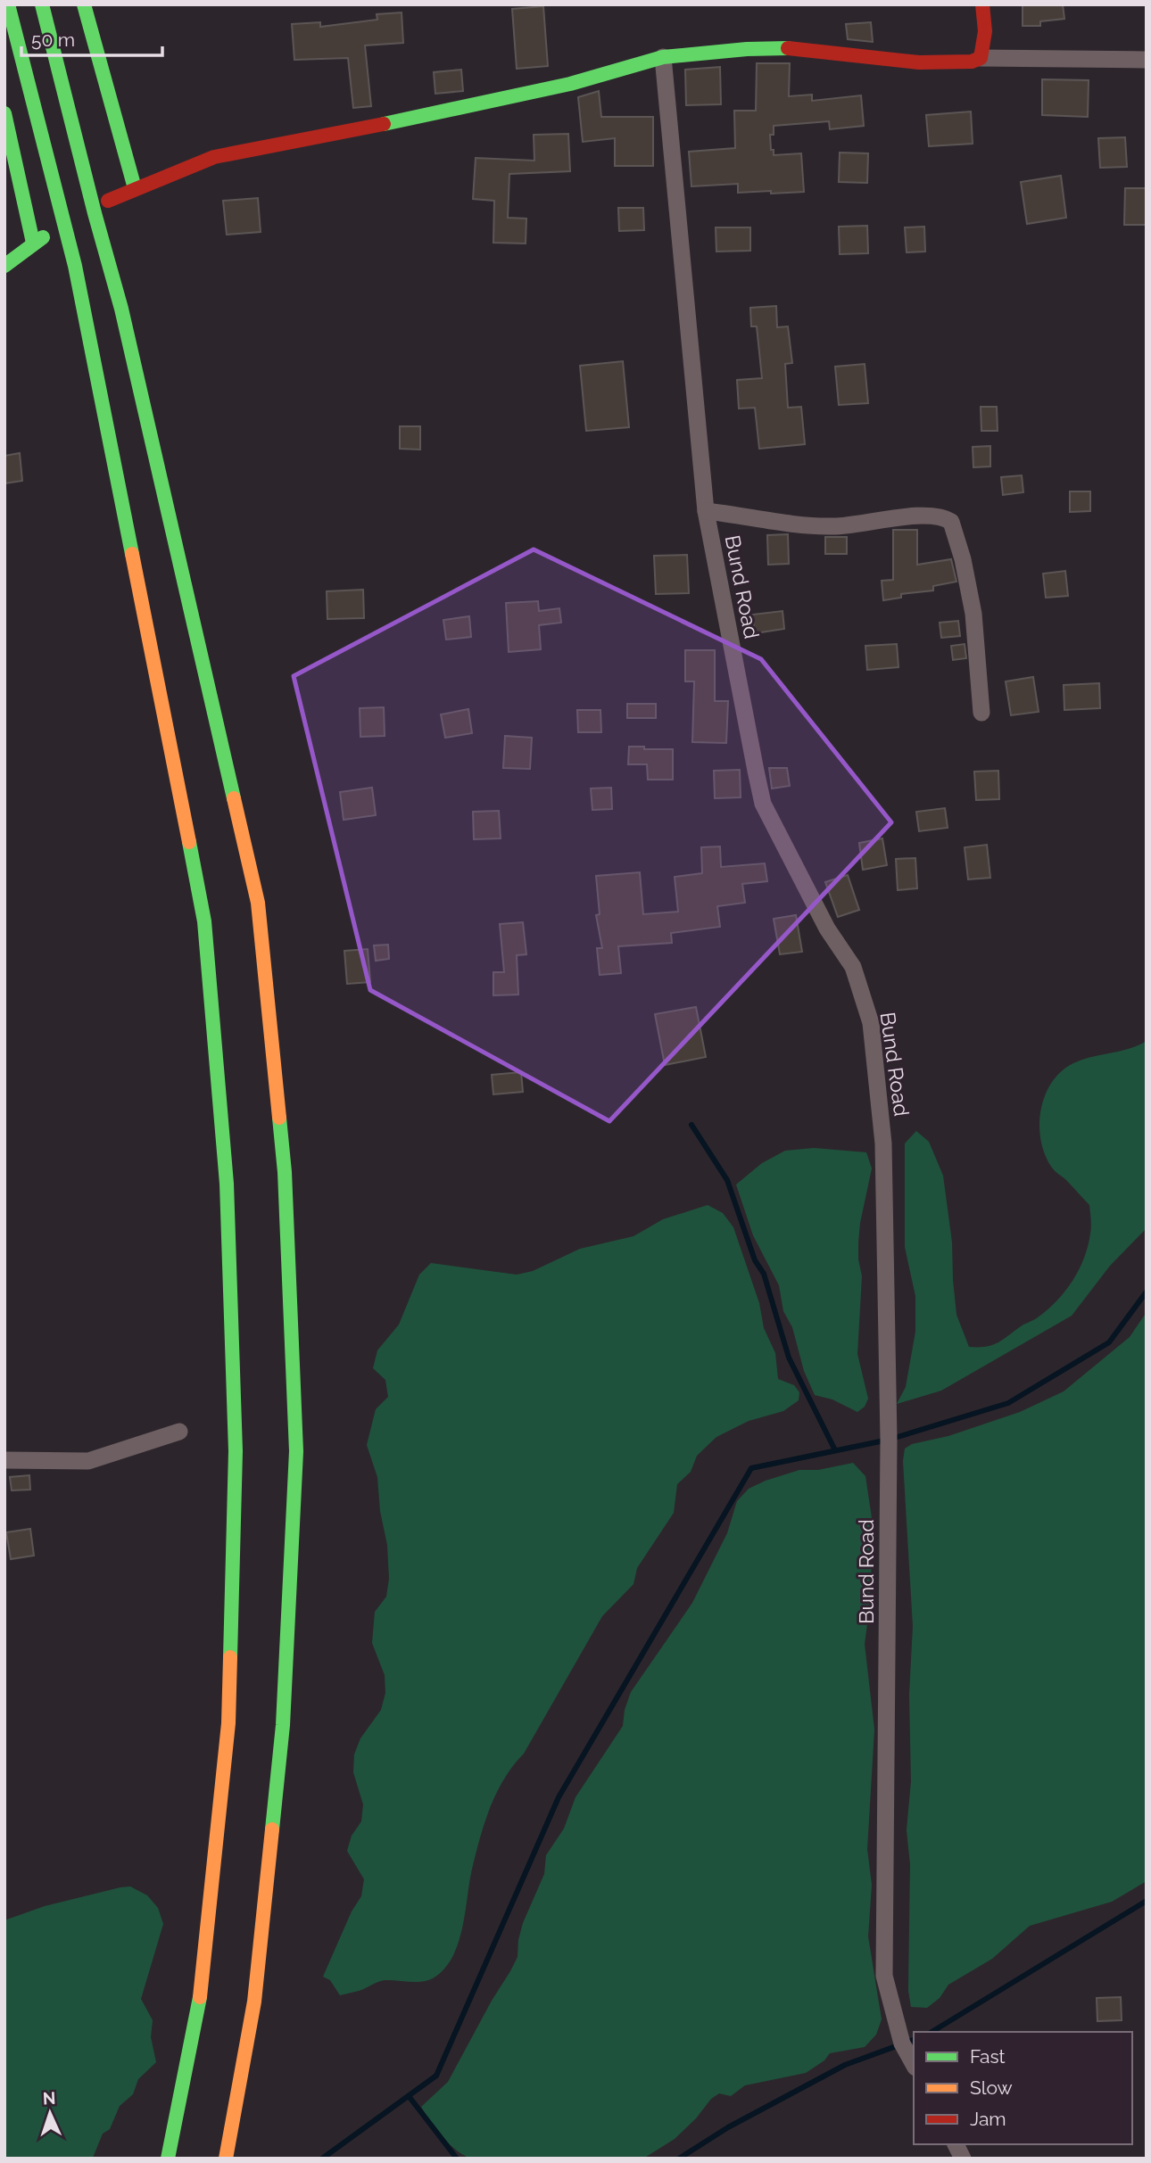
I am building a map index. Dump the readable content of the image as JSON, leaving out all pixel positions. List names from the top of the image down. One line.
{"streets":{"street":["Bund Road"]},"legend":["Fast","Slow","Jam"],"scale_bar":"50 m","north":"top"}
